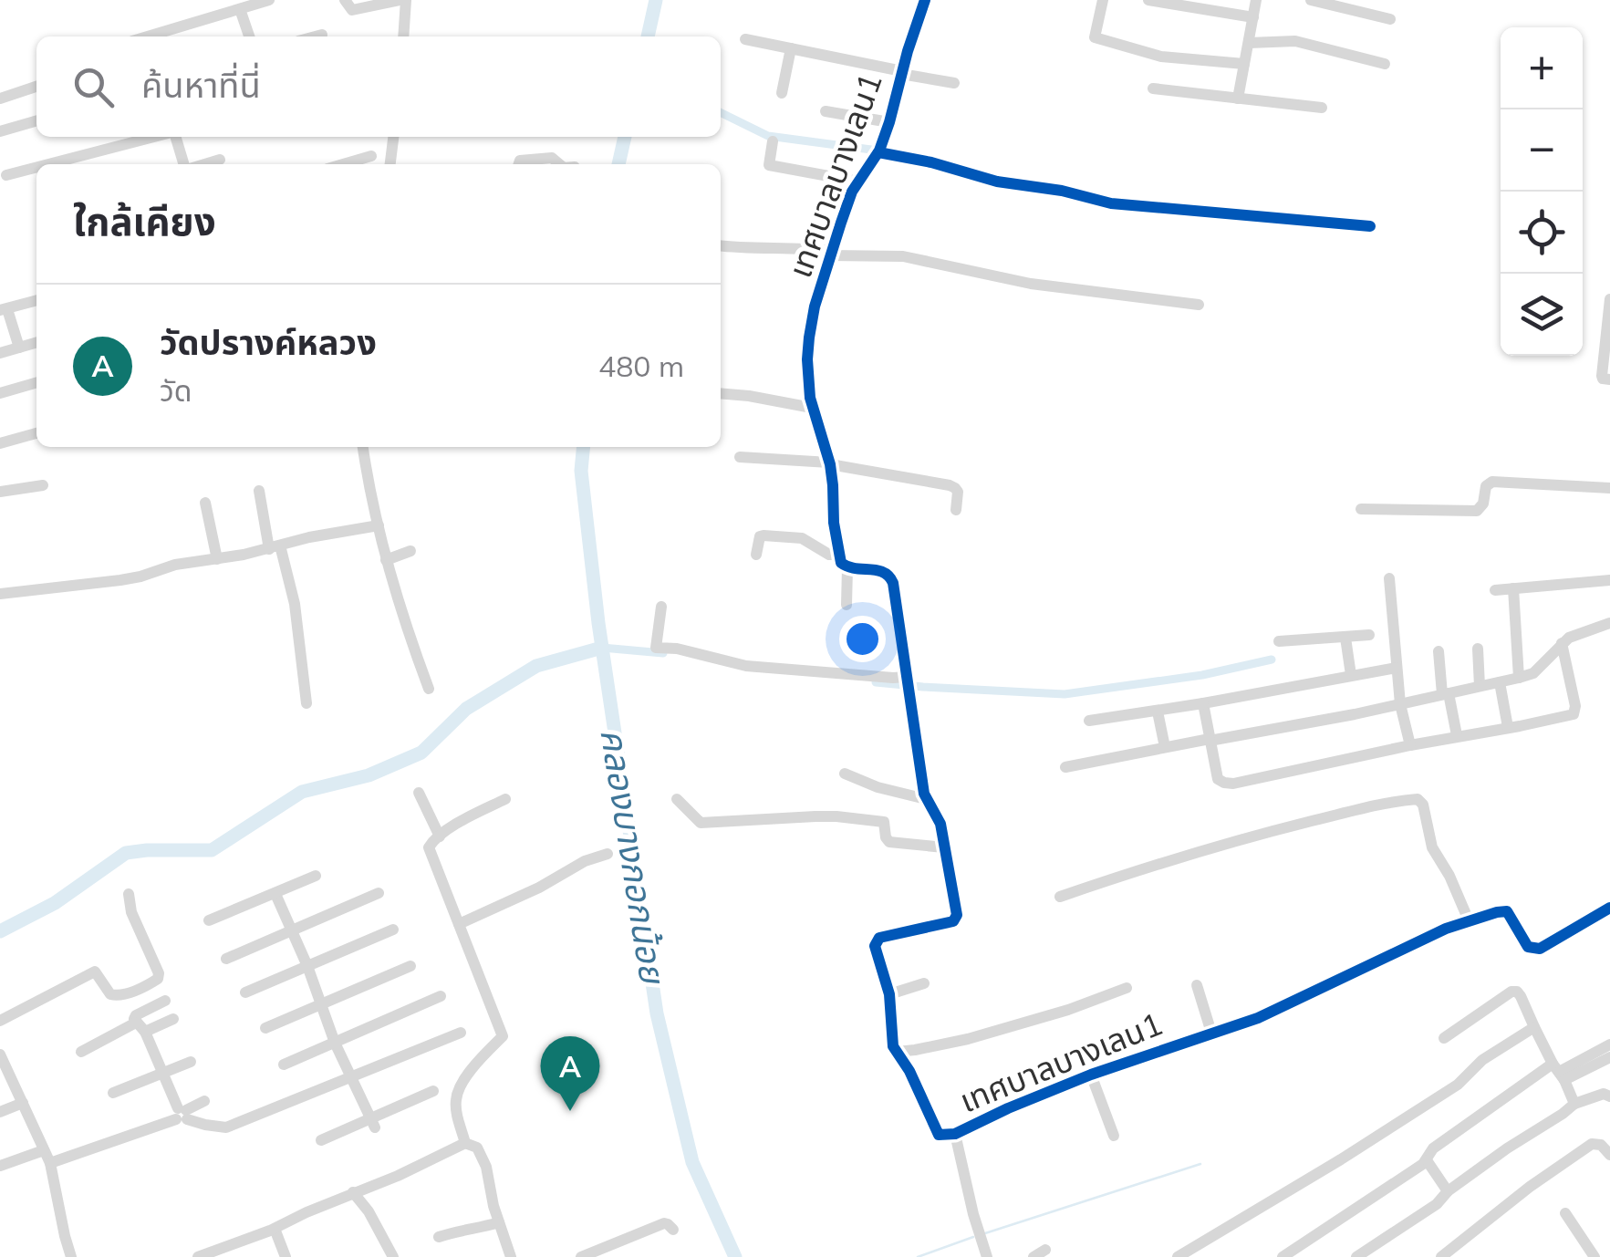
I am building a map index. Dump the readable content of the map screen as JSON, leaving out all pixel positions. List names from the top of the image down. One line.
{"streets":{"street":["เทศบาลบางเลน1"]},"water":["คลองบางกอกน้อย"],"page":{"map_buttons":["+","−"],"search":"ค้นหาที่นี่","heading":"ใกล้เคียง","list":[{"mark":"A","name":"วัดปรางค์หลวง","note":"วัด","value":"480 m"}],"pins":"A"}}
